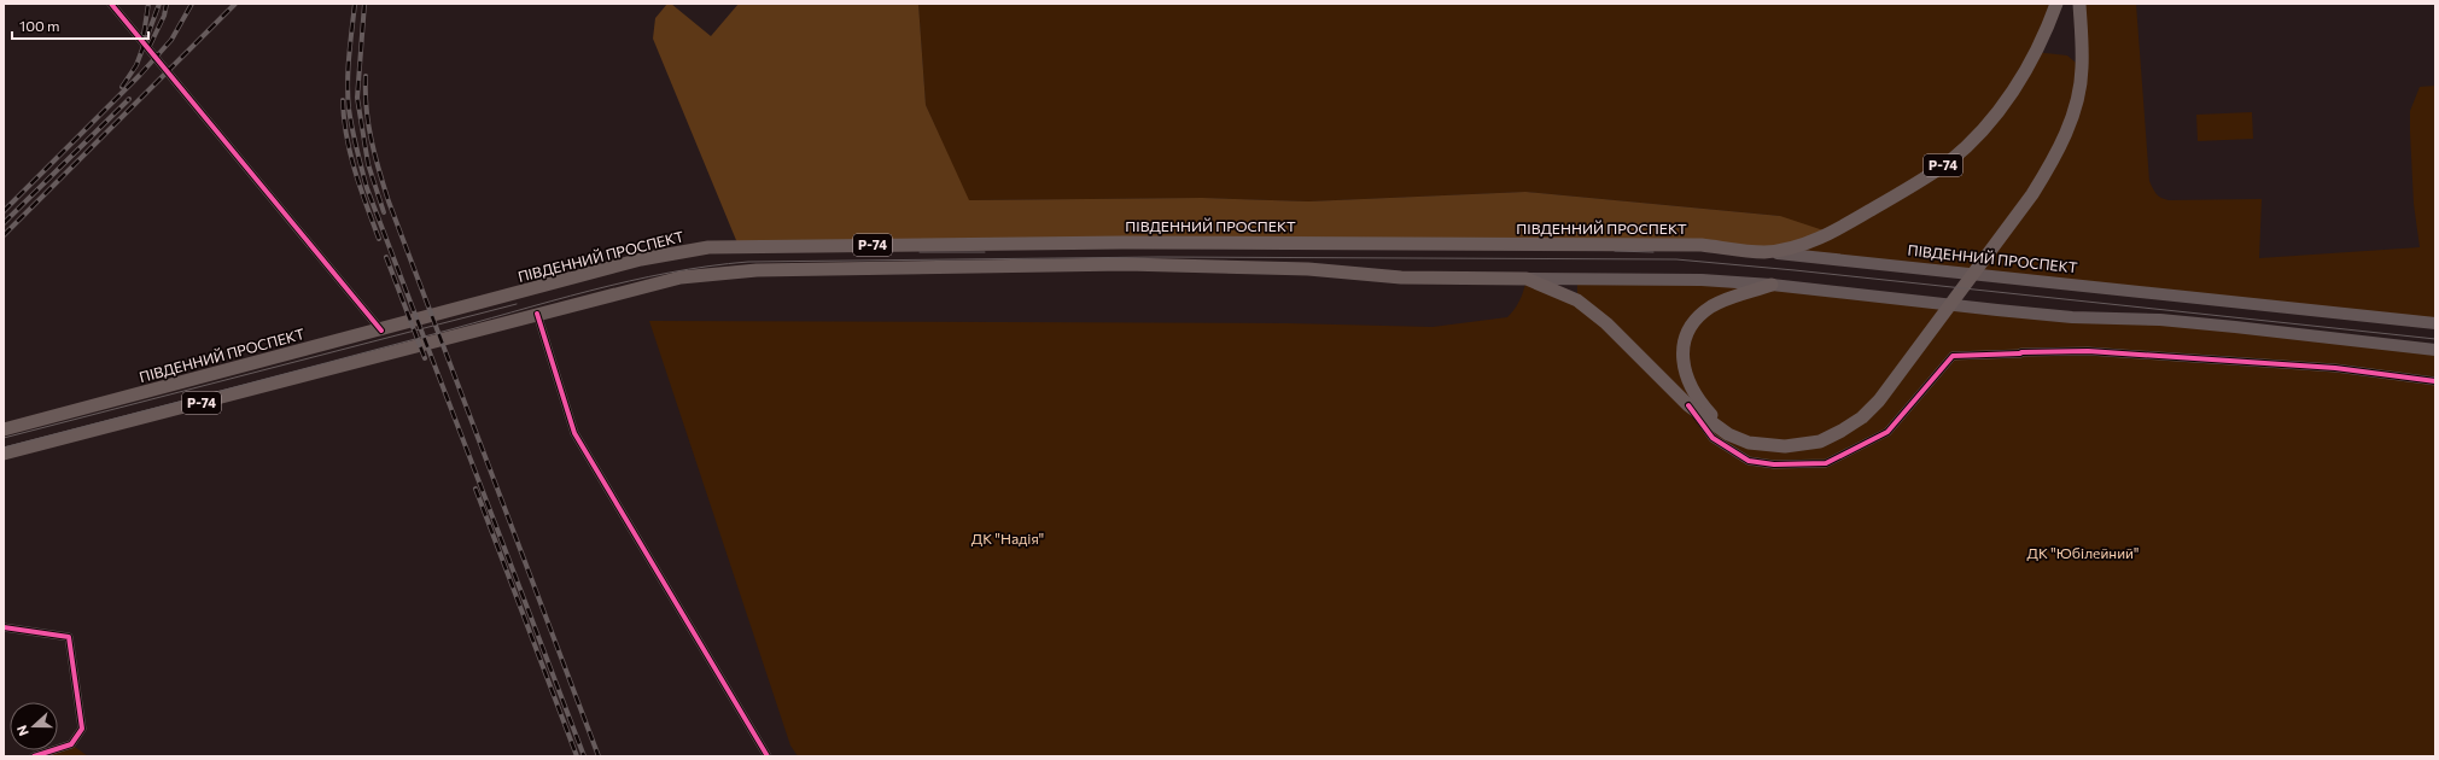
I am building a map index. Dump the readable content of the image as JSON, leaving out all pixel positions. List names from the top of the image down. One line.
{"streets":{"main road":["Р-74","ПІВДЕННИЙ ПРОСПЕКТ"]},"crossings":[["Р-74","ПІВДЕННИЙ ПРОСПЕКТ"]],"parks":["ДК \"Надія\"","ДК \"Юбілейний\""],"scale_bar":"100 m","north":"left"}
